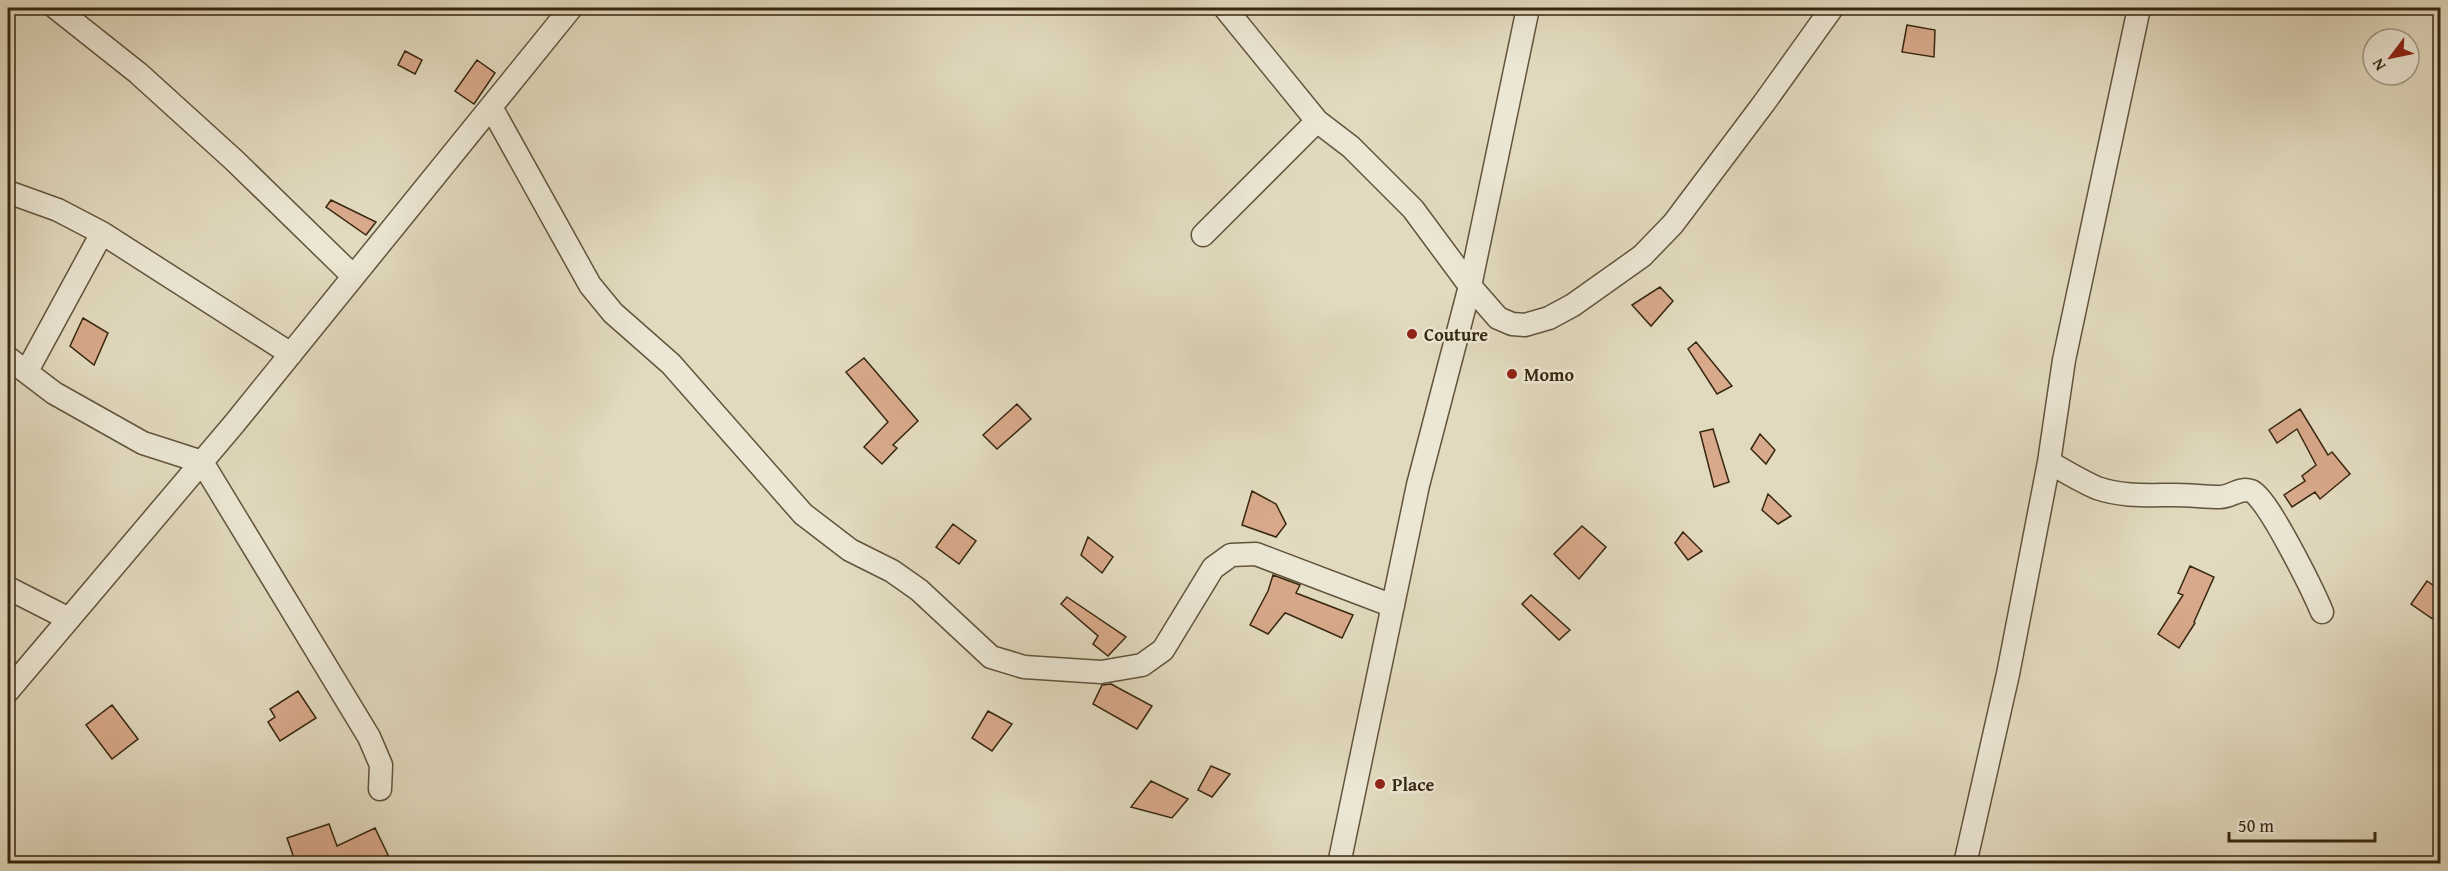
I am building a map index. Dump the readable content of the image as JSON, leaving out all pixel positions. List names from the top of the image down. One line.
{"places":["Couture","Momo","Place"],"scale_bar":"50 m","north":"bottom left"}
